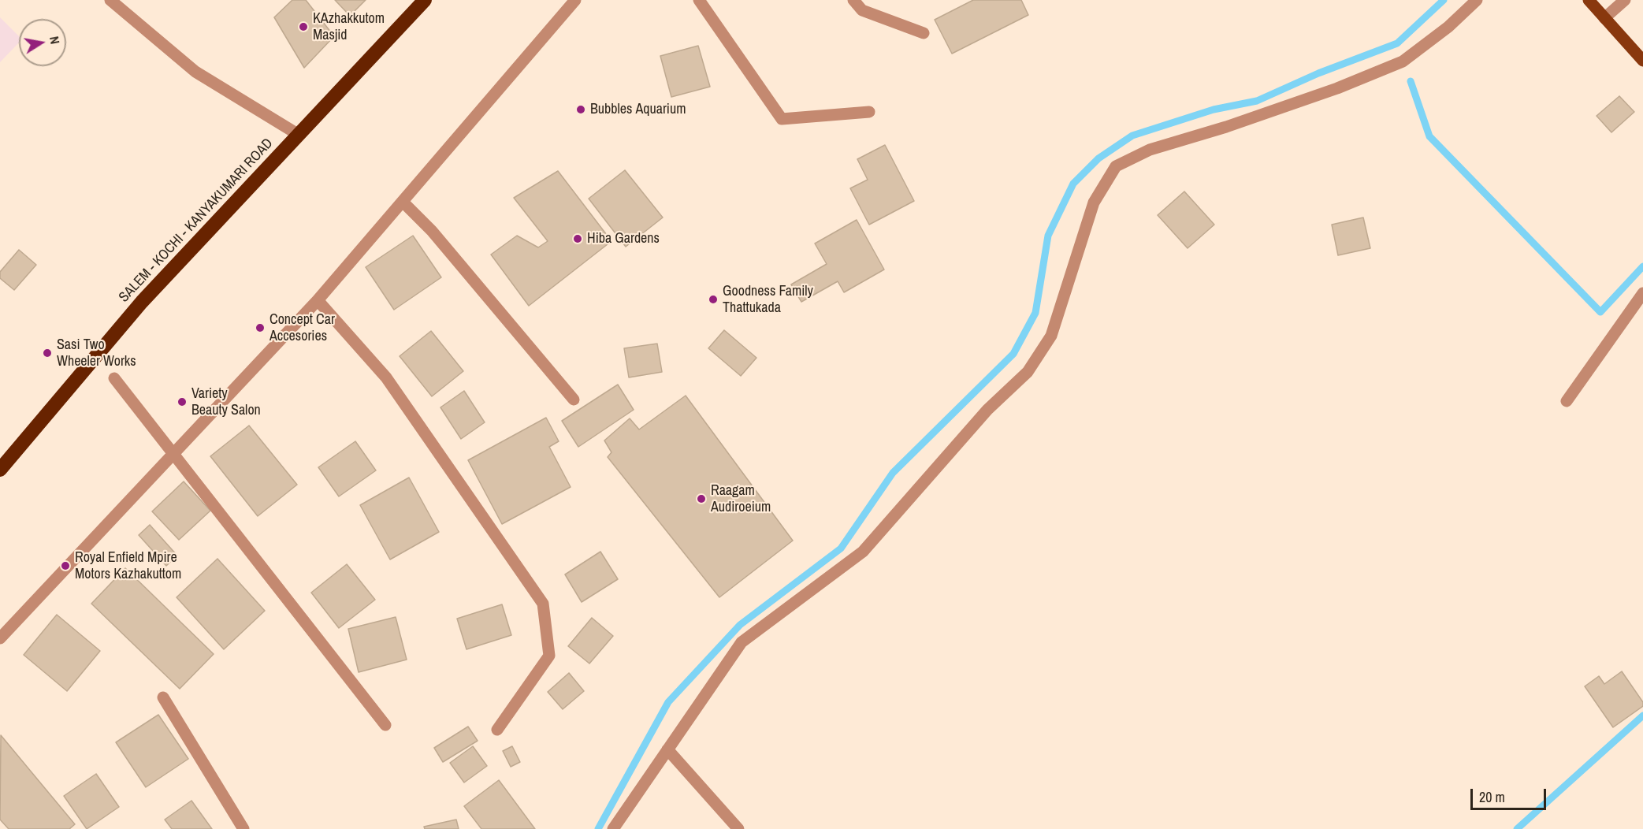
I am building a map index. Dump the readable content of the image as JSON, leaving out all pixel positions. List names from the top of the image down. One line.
{"streets":{"highway":["SALEM - KOCHI - KANYAKUMARI ROAD"]},"places":["KAzhakkutom Masjid","Bubbles Aquarium","Hiba Gardens","Goodness Family Thattukada","Concept Car Accesories","Sasi Two Wheeler Works","Variety Beauty Salon","Raagam Audiroeium","Royal Enfield Mpire Motors Kazhakuttom"],"scale_bar":"20 m","north":"right"}
